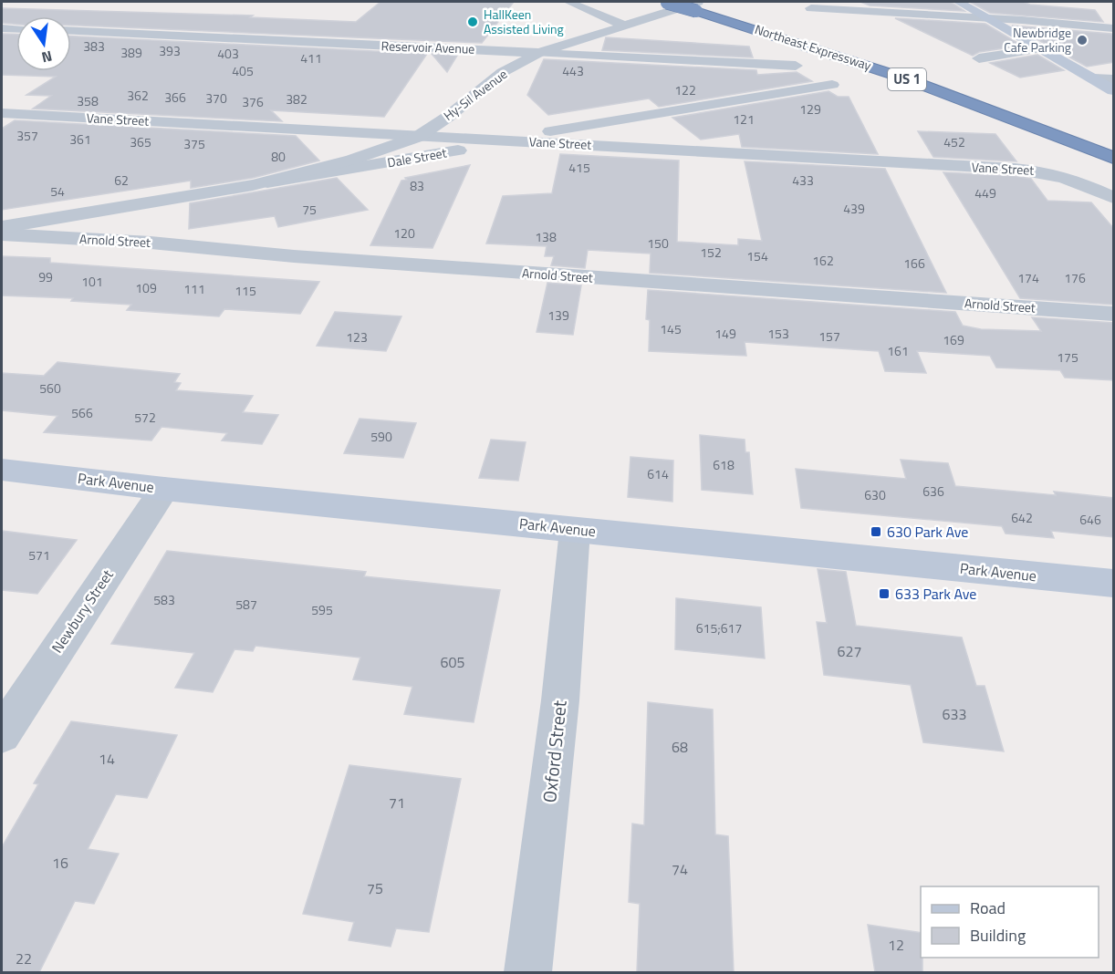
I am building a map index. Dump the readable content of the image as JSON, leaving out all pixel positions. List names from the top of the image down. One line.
{"streets":{"highway":["Northeast Expressway","US 1"],"main road":["Park Avenue"],"street":["Reservoir Avenue","Hy-Sil Avenue","Vane Street","Dale Street","Arnold Street","Newbury Street","Oxford Street"]},"crossings":[["Reservoir Avenue","Hy-Sil Avenue"],["Northeast Expressway","Hy-Sil Avenue"],["Hy-Sil Avenue","Vane Street"],["Hy-Sil Avenue","Dale Street"],["Vane Street","Dale Street"],["Park Avenue","Newbury Street"],["Park Avenue","Oxford Street"]],"places":{"other":["HallKeen Assisted Living","Newbridge Cafe Parking"],"transit":["630 Park Ave","633 Park Ave"]},"house_numbers":["383","393","389","403","411","405","443","122","362","366","370","382","358","376","129","121","357","361","365","452","375","80","415","62","433","83","54","449","439","75","120","138","150","152","154","162","166","99","174","176","101","109","111","115","139","145","149","153","157","123","169","161","175","560","566","572","590","618","614","636","630","642","646","571","583","587","595","615;617","627","605","633","68","14","71","16","74","75","12","22"],"legend":["Road","Building"],"north":"bottom"}
